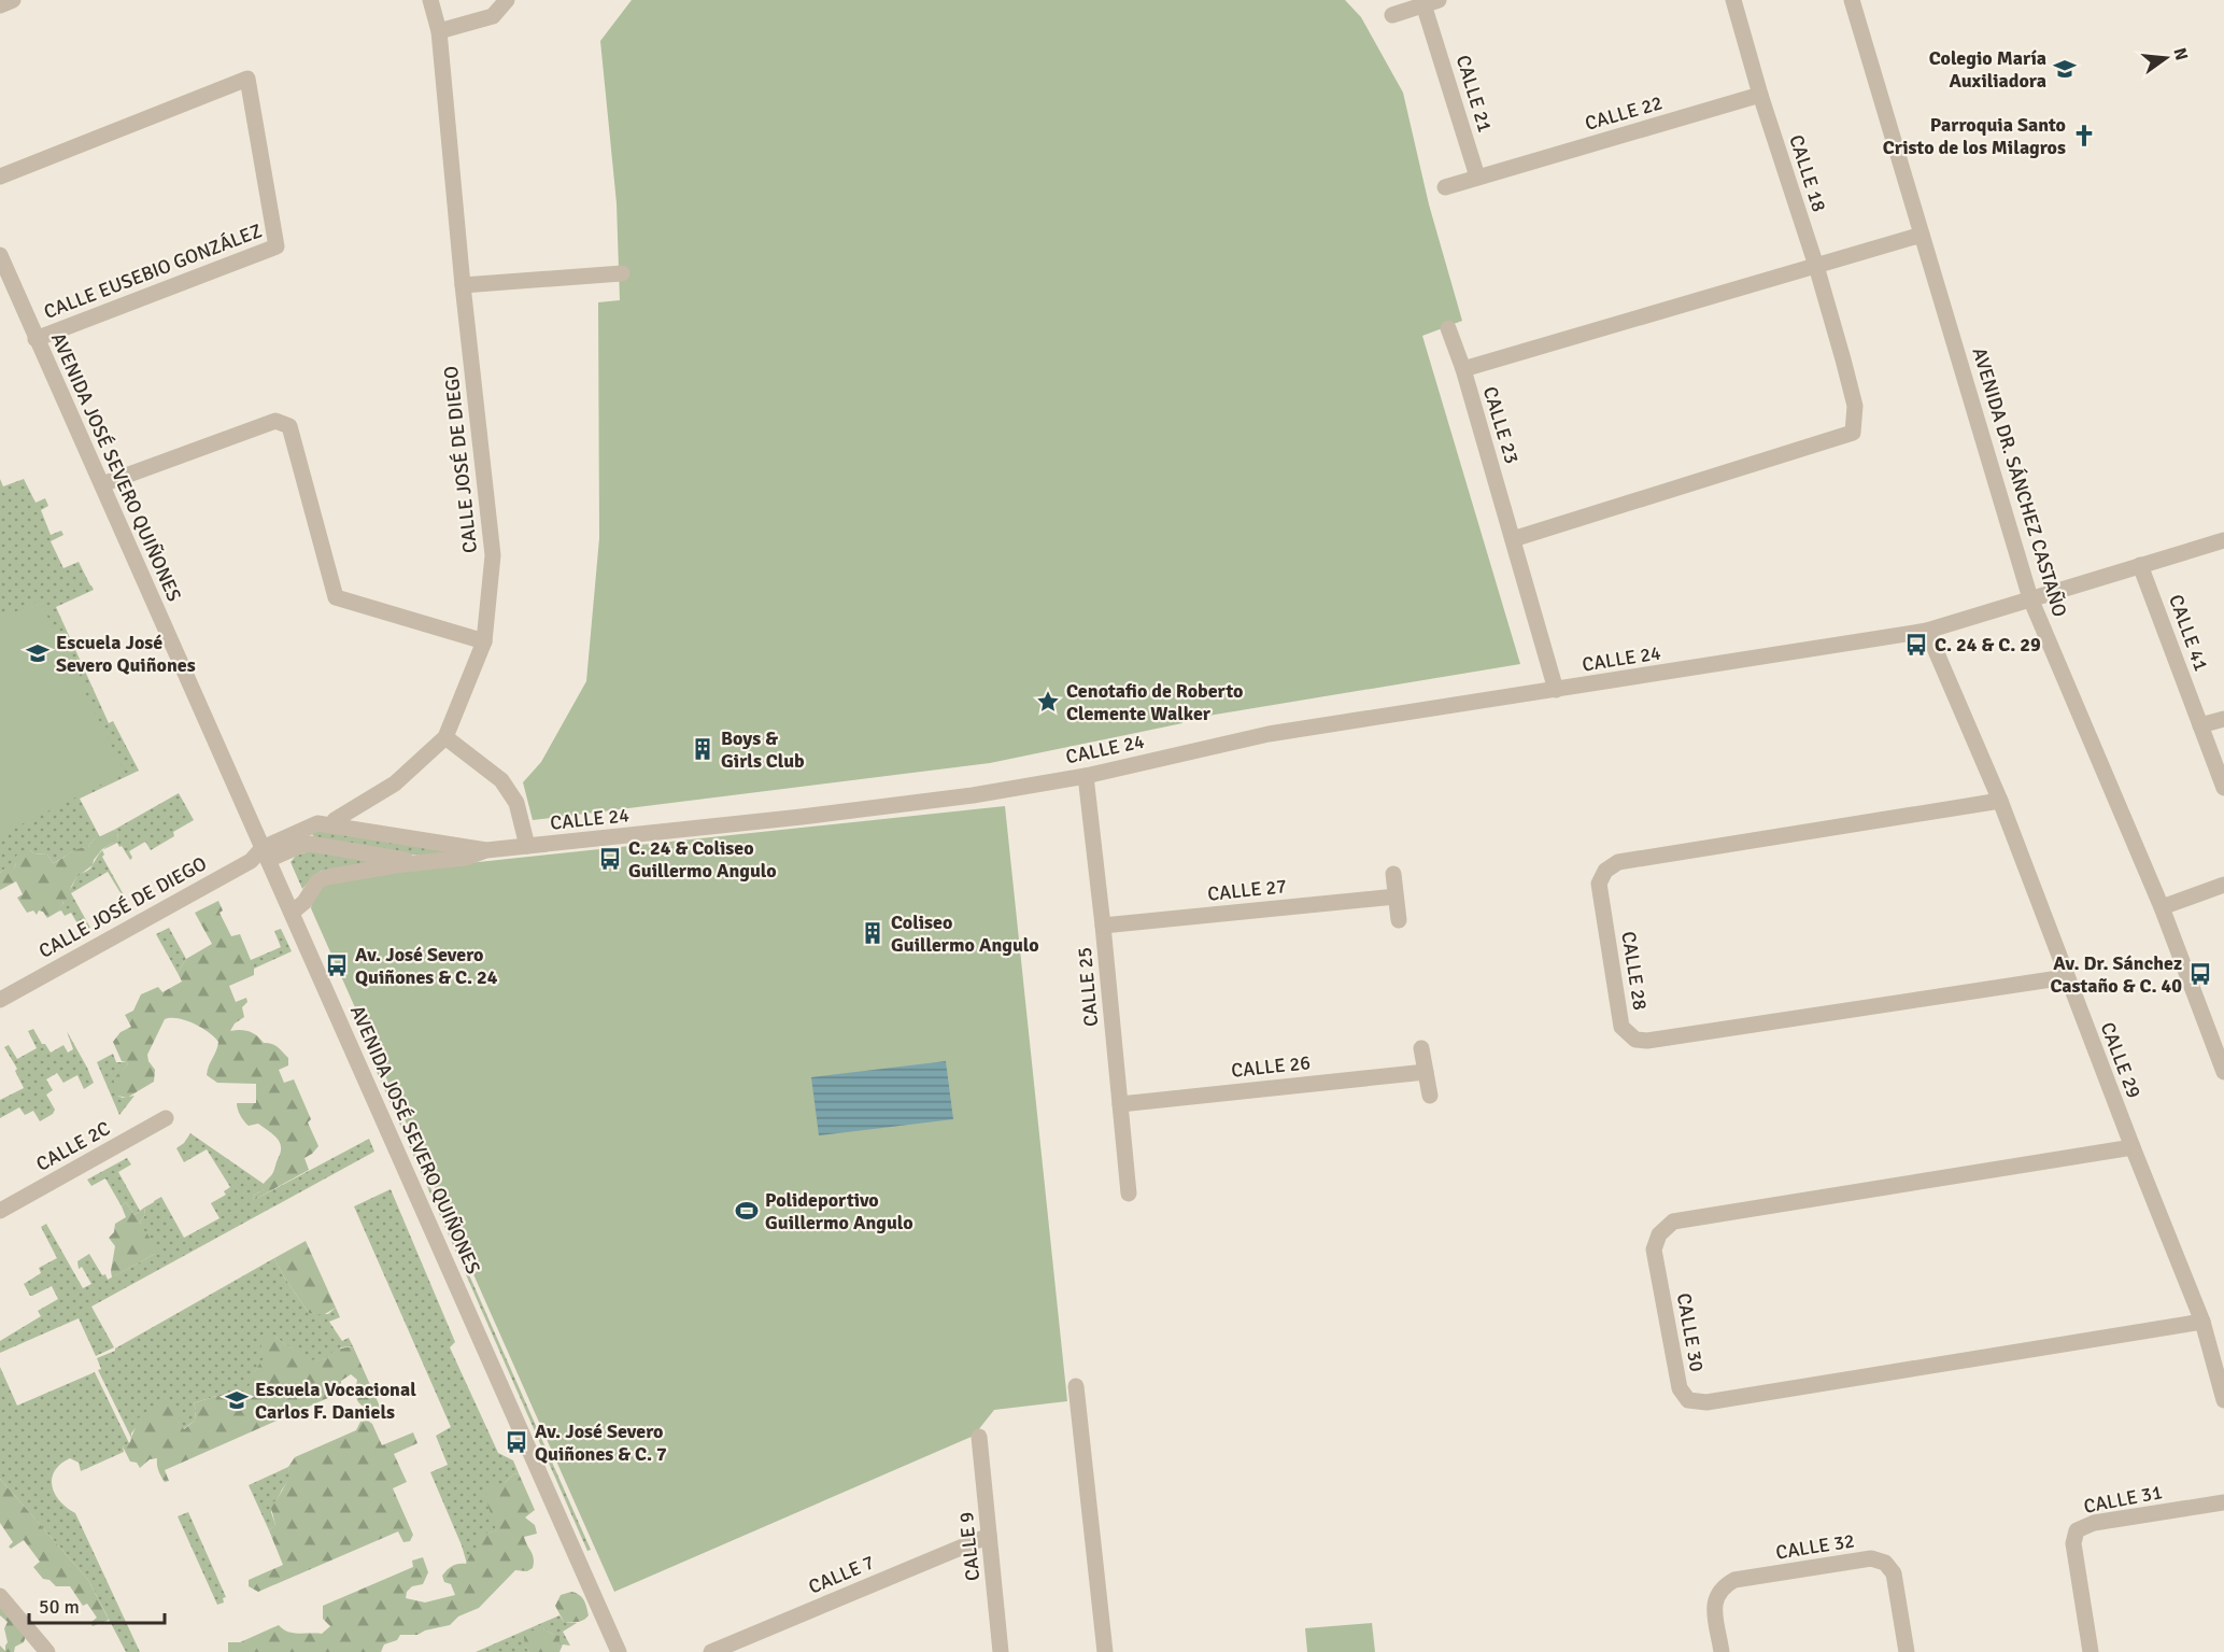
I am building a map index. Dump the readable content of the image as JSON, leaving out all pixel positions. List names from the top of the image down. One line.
{"streets":{"street":["CALLE 21","CALLE 22","CALLE 18","CALLE EUSEBIO GONZÁLEZ","CALLE 23","CALLE JOSÉ DE DIEGO","AVENIDA JOSÉ SEVERO QUIÑONES","AVENIDA DR. SÁNCHEZ CASTAÑO","CALLE 41","CALLE 24","CALLE 27","CALLE 28","CALLE 25","CALLE 29","CALLE 26","CALLE 2C","CALLE 30","CALLE 31","CALLE 9","CALLE 32","CALLE 7"]},"crossings":[["CALLE 21","CALLE 22"],["CALLE 22","CALLE 18"],["CALLE 18","CALLE 23"],["CALLE EUSEBIO GONZÁLEZ","AVENIDA JOSÉ SEVERO QUIÑONES"],["CALLE 23","AVENIDA DR. SÁNCHEZ CASTAÑO"],["CALLE 23","CALLE 24"],["CALLE JOSÉ DE DIEGO","AVENIDA JOSÉ SEVERO QUIÑONES"],["CALLE JOSÉ DE DIEGO","CALLE 24"],["AVENIDA JOSÉ SEVERO QUIÑONES","CALLE 24"],["AVENIDA DR. SÁNCHEZ CASTAÑO","CALLE 24"],["CALLE 41","CALLE 24"],["CALLE 24","CALLE 25"],["CALLE 24","CALLE 29"],["CALLE 27","CALLE 25"],["CALLE 28","CALLE 29"],["CALLE 25","CALLE 26"],["CALLE 29","CALLE 30"],["CALLE 9","CALLE 7"]],"places":{"school or university":["Colegio María Auxiliadora","Escuela José Severo Quiñones","Escuela Vocacional Carlos F. Daniels"],"church":["Parroquia Santo Cristo de los Milagros"],"bus stop":["C. 24 & C. 29","C. 24 & Coliseo Guillermo Angulo","Av. José Severo Quiñones & C. 24","Av. Dr. Sánchez Castaño & C. 40","Av. José Severo Quiñones & C. 7"],"place":["Cenotafio de Roberto Clemente Walker"],"building":["Boys & Girls Club","Coliseo Guillermo Angulo"],"sports":["Polideportivo Guillermo Angulo"]},"scale_bar":"50 m","north":"right"}
